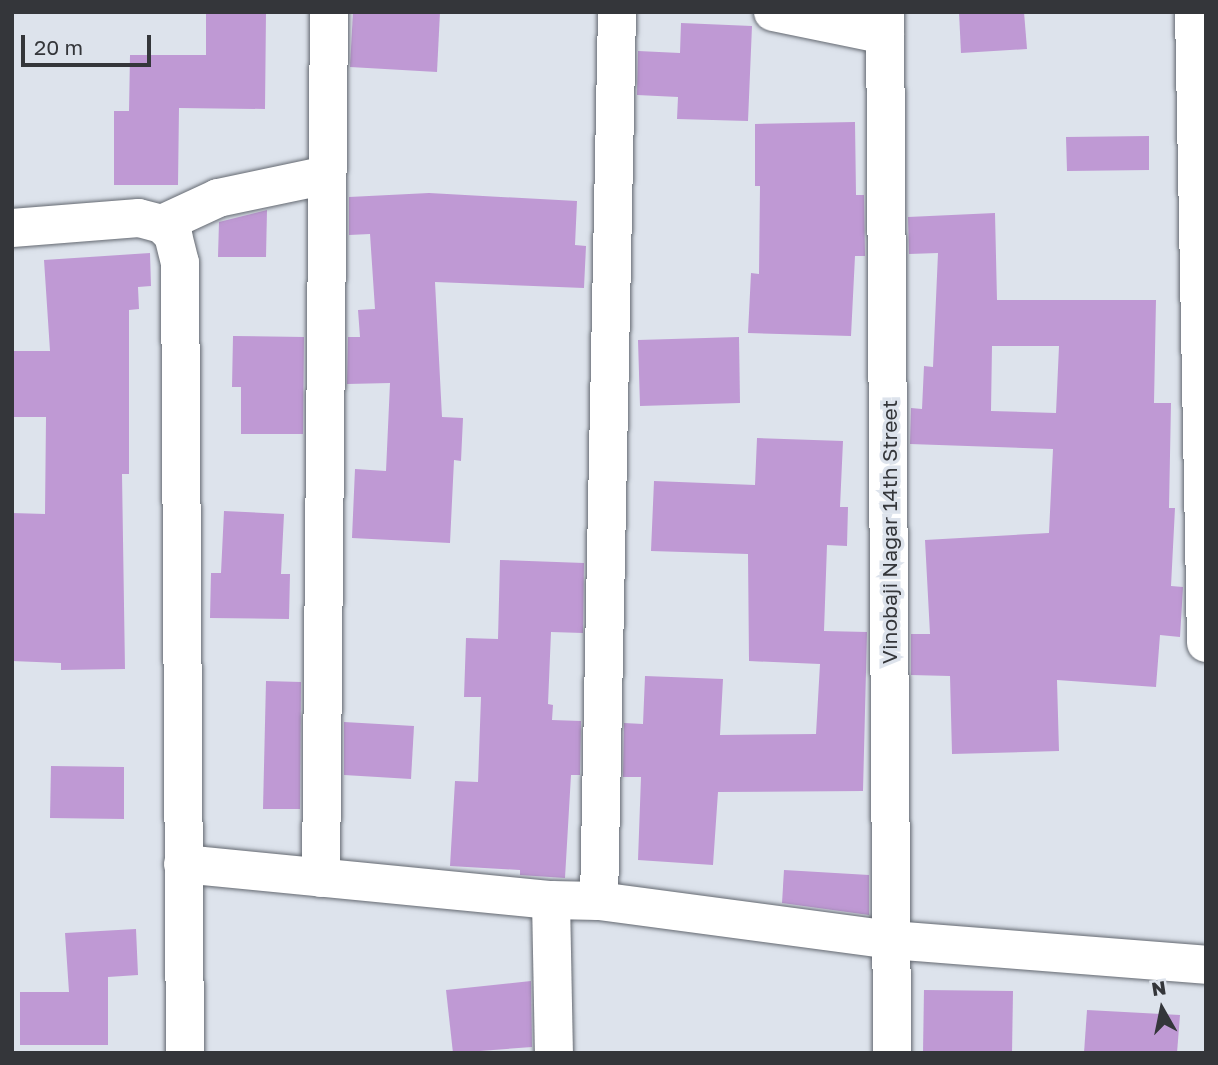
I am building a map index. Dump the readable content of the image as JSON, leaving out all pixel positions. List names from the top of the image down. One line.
{"streets":{"street":["Vinobaji Nagar 14th Street"]},"scale_bar":"20 m","north":"top"}
